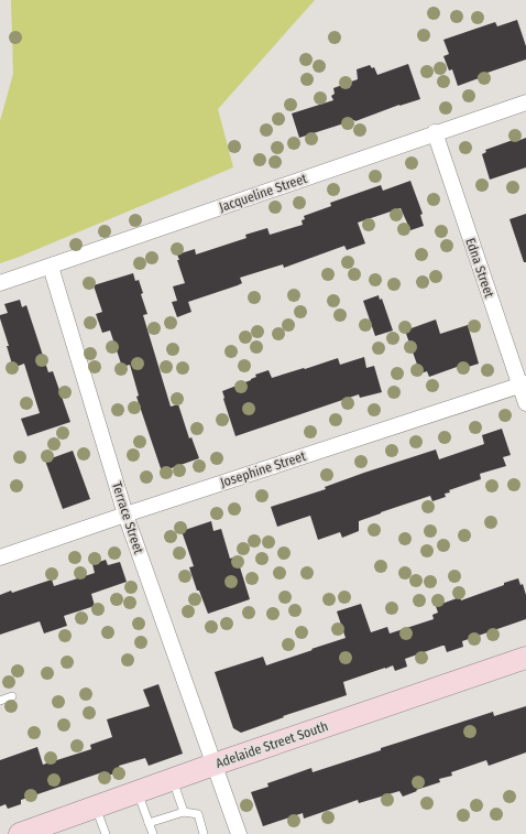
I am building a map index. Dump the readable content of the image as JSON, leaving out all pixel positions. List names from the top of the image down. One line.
{"streets":{"main road":["Adelaide Street South"],"street":["Jacqueline Street","Edna Street","Josephine Street","Terrace Street"]},"crossings":[["Jacqueline Street","Edna Street"],["Jacqueline Street","Terrace Street"],["Edna Street","Josephine Street"],["Josephine Street","Terrace Street"],["Terrace Street","Adelaide Street South"]]}
